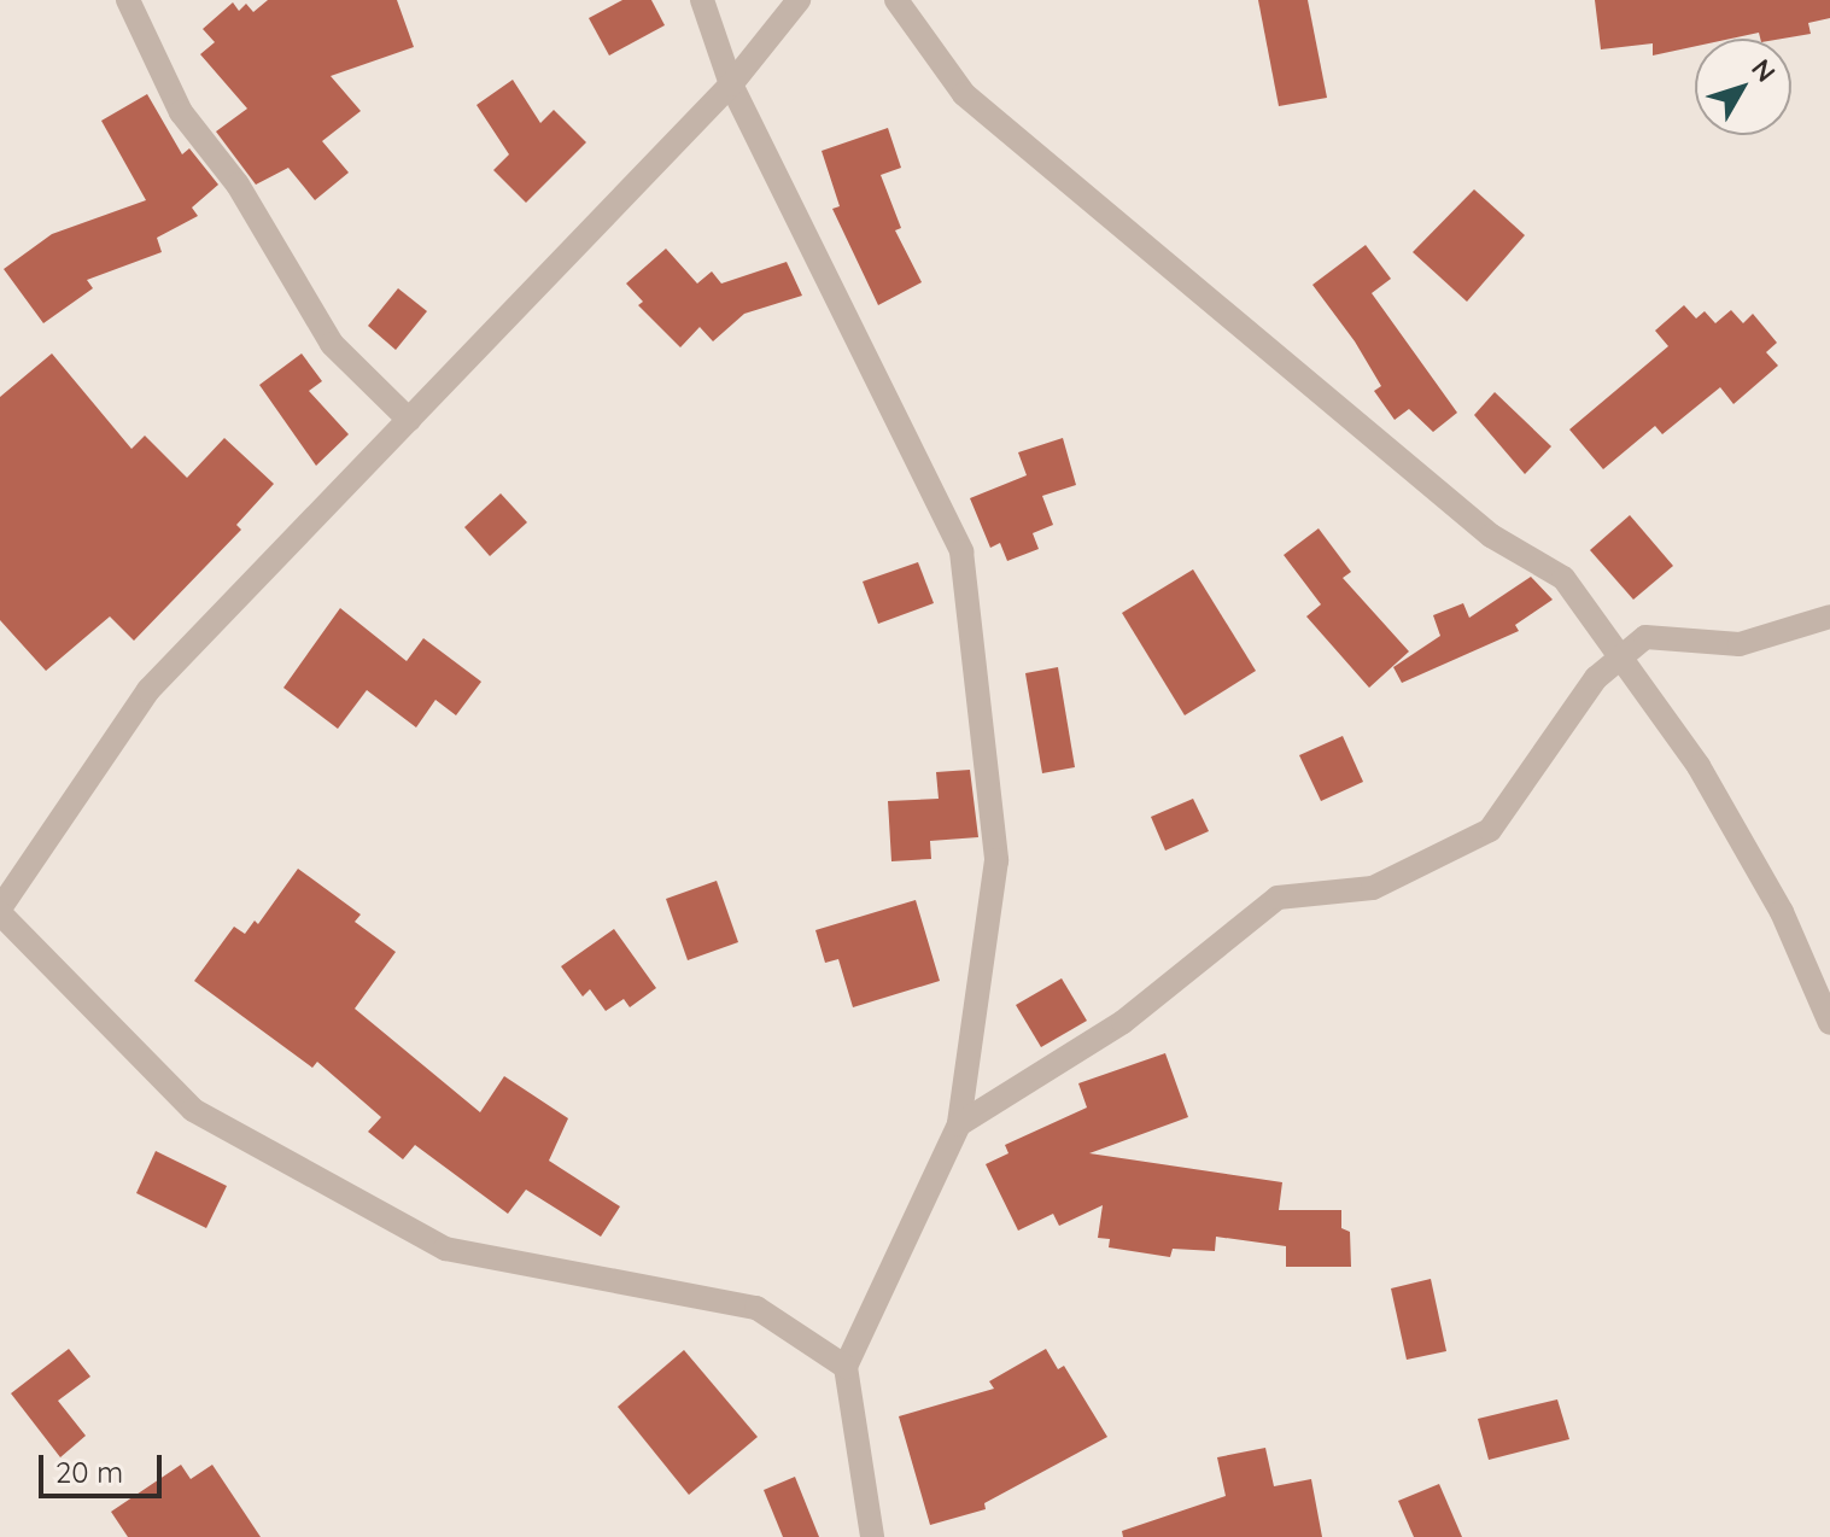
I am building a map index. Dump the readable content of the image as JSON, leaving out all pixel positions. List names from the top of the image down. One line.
{"scale_bar":"20 m","north":"top right"}
